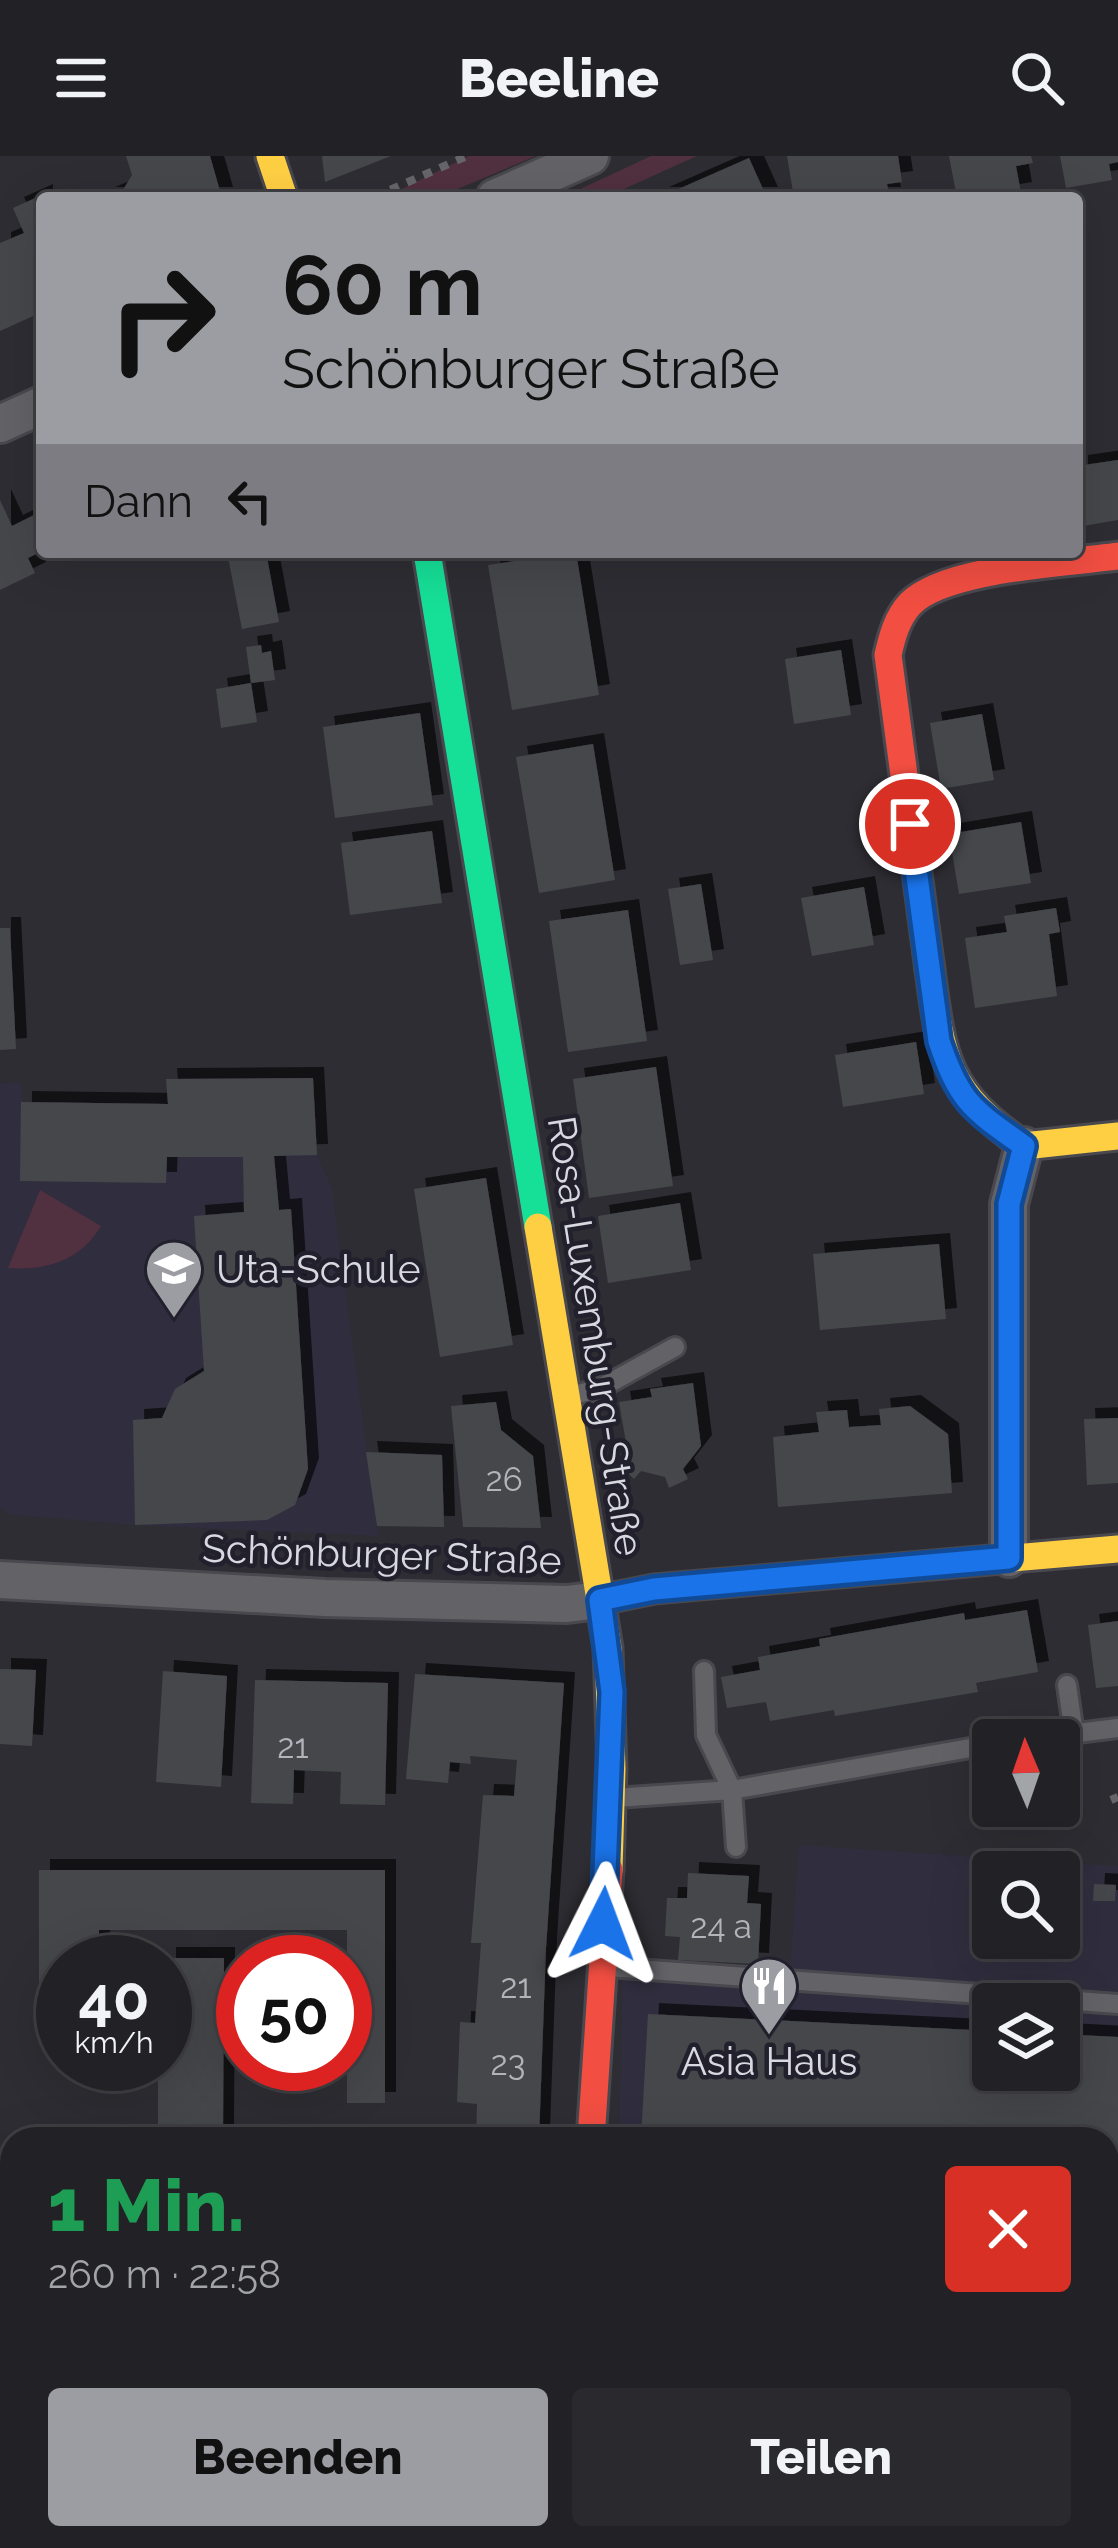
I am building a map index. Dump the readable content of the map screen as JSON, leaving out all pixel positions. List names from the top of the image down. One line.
{"streets":{"main road":["Rosa-Luxemburg-Straße","Schönburger Straße"]},"crossings":[["Rosa-Luxemburg-Straße","Schönburger Straße"]],"places":{"school or university":["Uta-Schule"],"restaurant":["Asia Haus"]},"house_numbers":["26","21","24 a","21","23"],"north":"top","page":{"header":"Beeline","turn":["60 m","Schönburger Straße"],"then":"Dann","speed":"40 km/h","limit":"50","heading":["1 Min.","260 m · 22:58"],"buttons":["Beenden","Teilen"]}}
